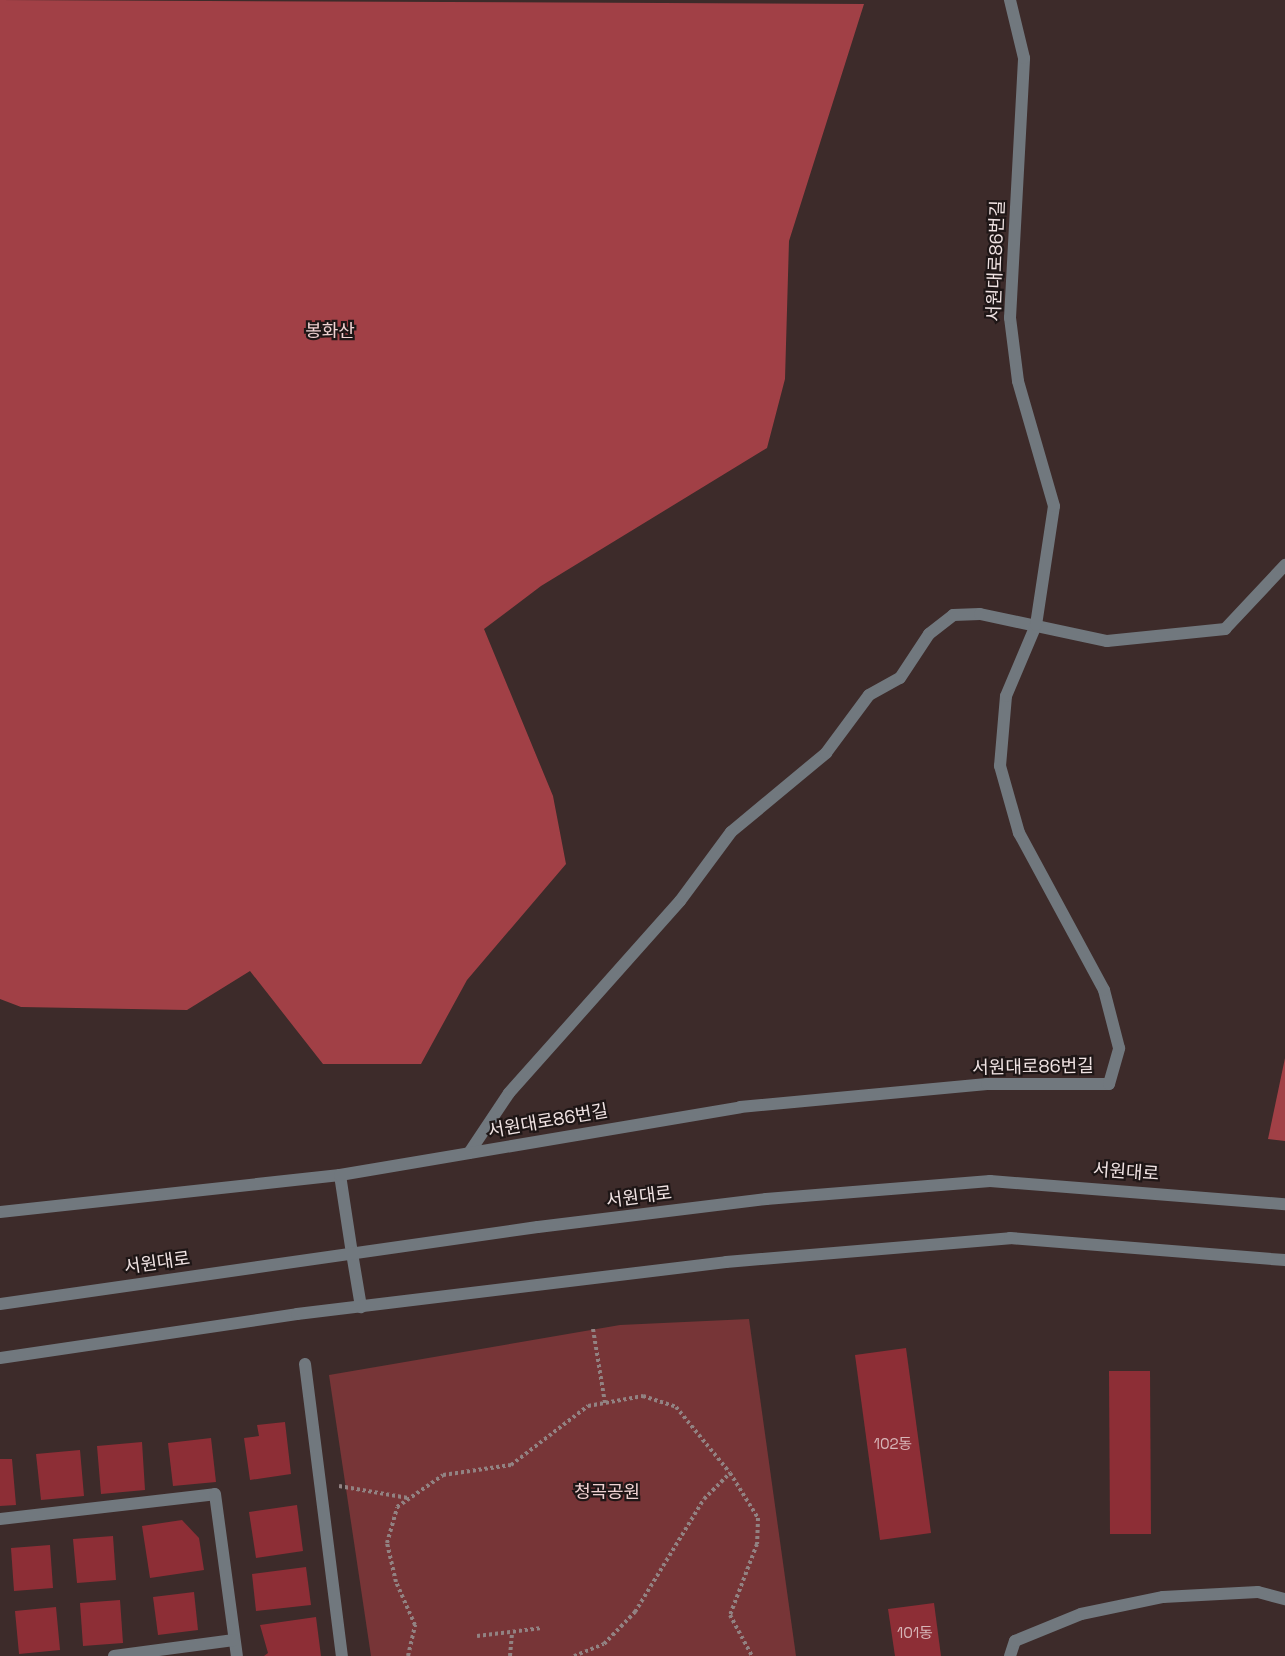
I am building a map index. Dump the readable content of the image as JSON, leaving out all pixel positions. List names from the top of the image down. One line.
{"streets":{"street":["서원대로86번길","서원대로"]},"parks":["봉화산","청곡공원"],"house_numbers":["102동","101동"]}
